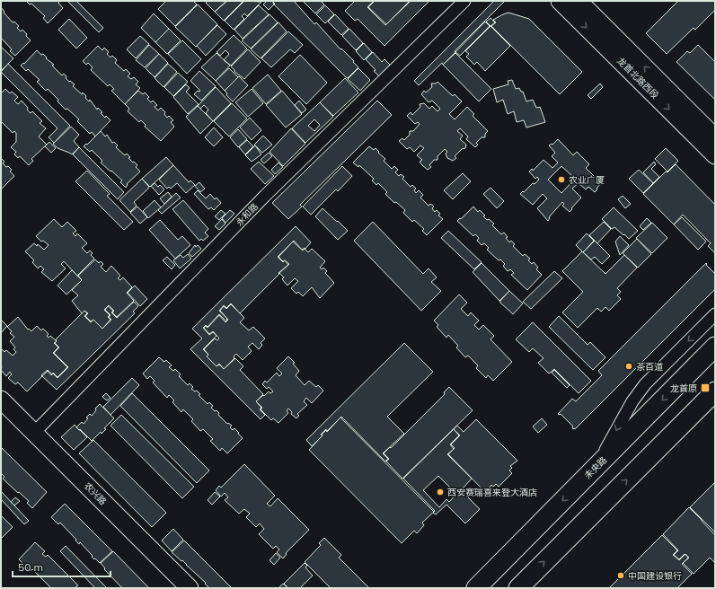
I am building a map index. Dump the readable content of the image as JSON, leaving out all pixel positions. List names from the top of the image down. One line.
{"streets":{"main road":["未央路"],"street":["龙首北路西段","永和路","农兴路"]},"crossings":[["永和路","农兴路"]],"places":{"other":["农业广厦","茶百道","西安赛瑞喜来登大酒店","中国建设银行"],"transit":["龙首原"]},"scale_bar":"50 m"}
